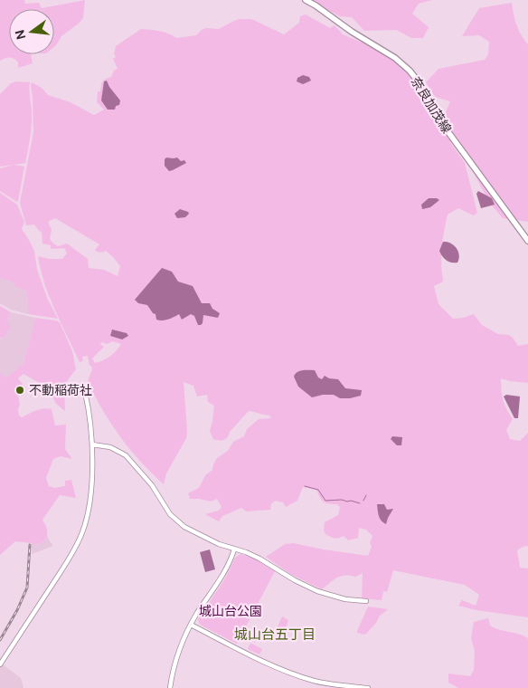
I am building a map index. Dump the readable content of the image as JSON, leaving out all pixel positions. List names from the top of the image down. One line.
{"streets":{"main road":["奈良加茂線"]},"districts":["城山台五丁目"],"parks":["城山台公園"],"places":["不動稲荷社"],"north":"left"}
